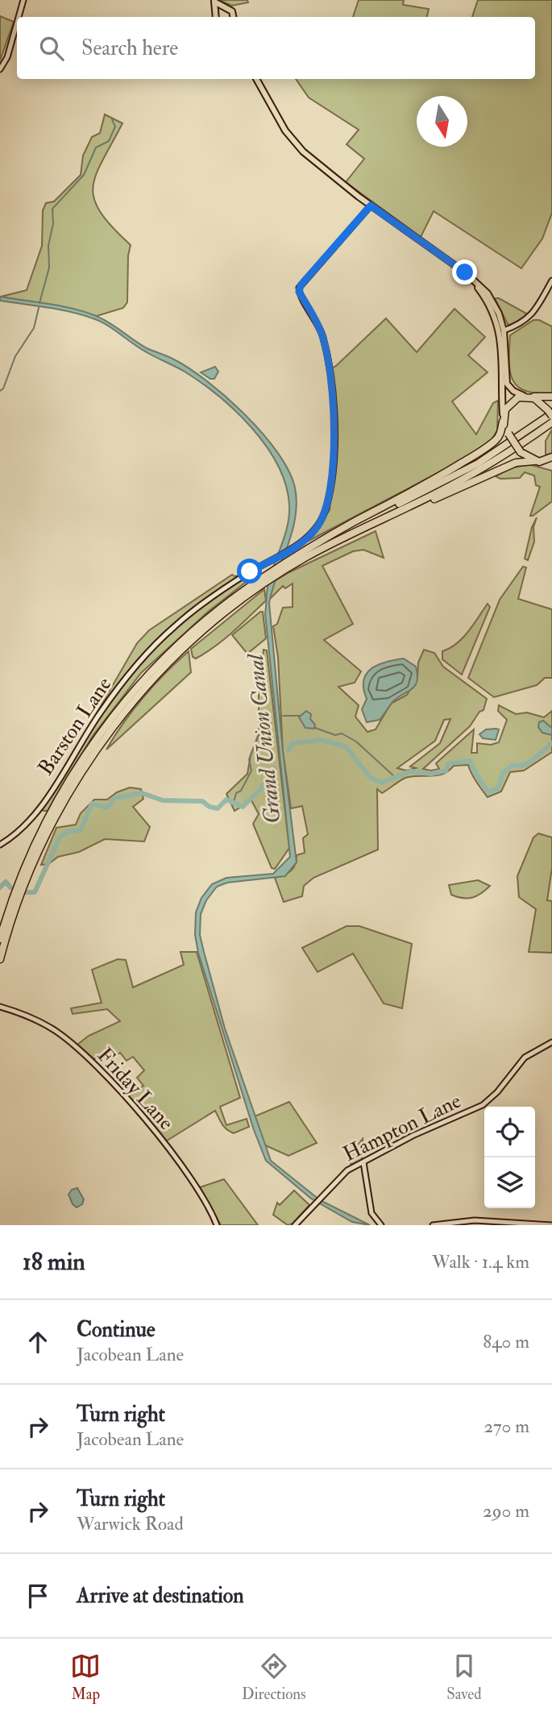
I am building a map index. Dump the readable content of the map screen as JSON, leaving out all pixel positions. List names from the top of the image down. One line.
{"streets":{"street":["Barston Lane","Friday Lane","Hampton Lane"]},"water":["Grand Union Canal"],"north":"bottom","page":{"search":"Search here","heading":["18 min","Walk · 1.4 km"],"list":[["Continue","Jacobean Lane","840 m"],["Turn right","Jacobean Lane","270 m"],["Turn right","Warwick Road","290 m"],"Arrive at destination"],"nav":["Map","Directions","Saved"]}}
